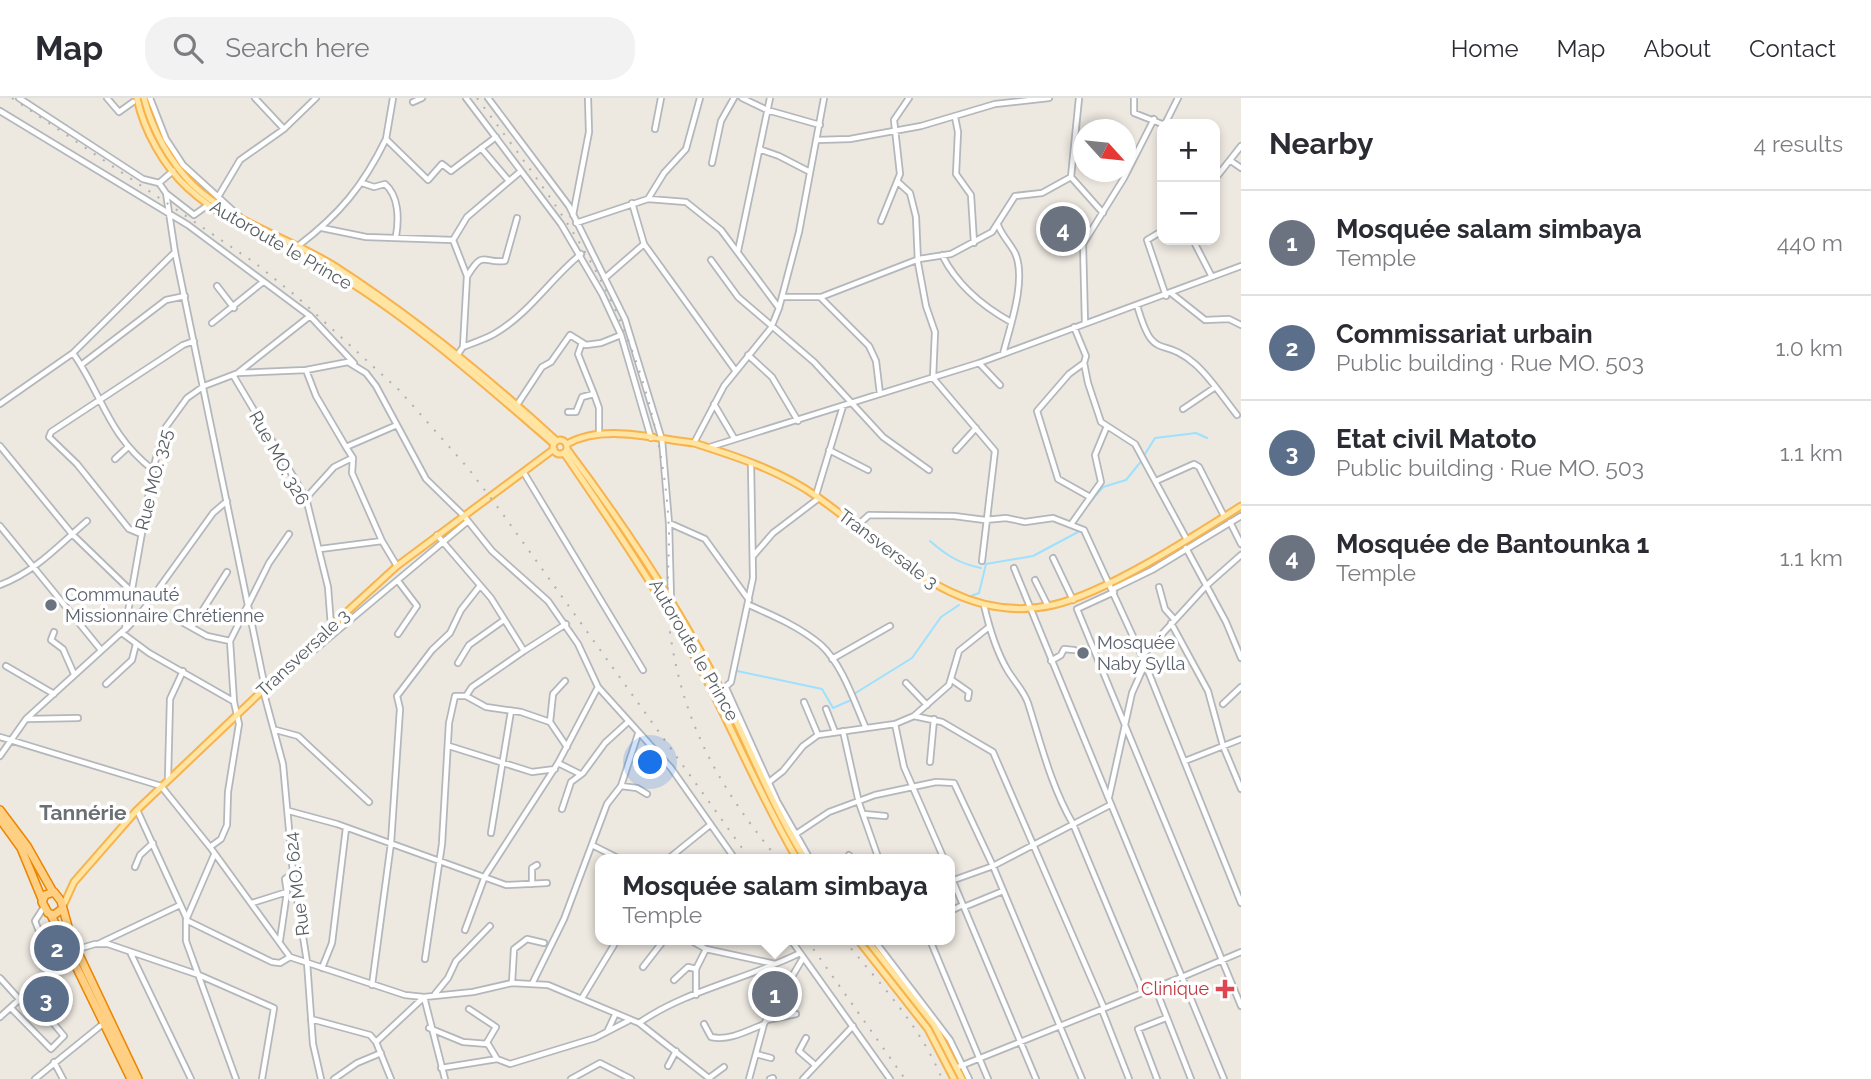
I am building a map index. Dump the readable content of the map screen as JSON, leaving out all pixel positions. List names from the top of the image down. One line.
{"streets":{"main road":["Autoroute le Prince","Transversale 3"],"street":["Rue MO. 326","Rue MO. 325","Rue MO. 624"]},"crossings":[["Autoroute le Prince","Transversale 3"],["Rue MO. 326","Rue MO. 325"],["Rue MO. 326","Transversale 3"],["Rue MO. 325","Rue MO. 624"],["Transversale 3","Rue MO. 624"]],"districts":["Tannérie"],"places":{"other":["Communauté Missionnaire Chrétienne","Mosquée Naby Sylla"],"health":["Clinique"]},"north":"bottom right","page":{"header":"Map","search":"Search here","nav":["Home","Map","About","Contact"],"heading":["Nearby","4 results"],"map_buttons":["+","−"],"list":[{"mark":"1","name":"Mosquée salam simbaya","note":"Temple","value":"440 m"},{"mark":"2","name":"Commissariat urbain","note":"Public building · Rue MO. 503","value":"1.0 km"},{"mark":"3","name":"Etat civil Matoto","note":"Public building · Rue MO. 503","value":"1.1 km"},{"mark":"4","name":"Mosquée de Bantounka 1","note":"Temple","value":"1.1 km"}],"pins":["4","2","1","3"],"popup":["Mosquée salam simbaya","Temple"]}}
